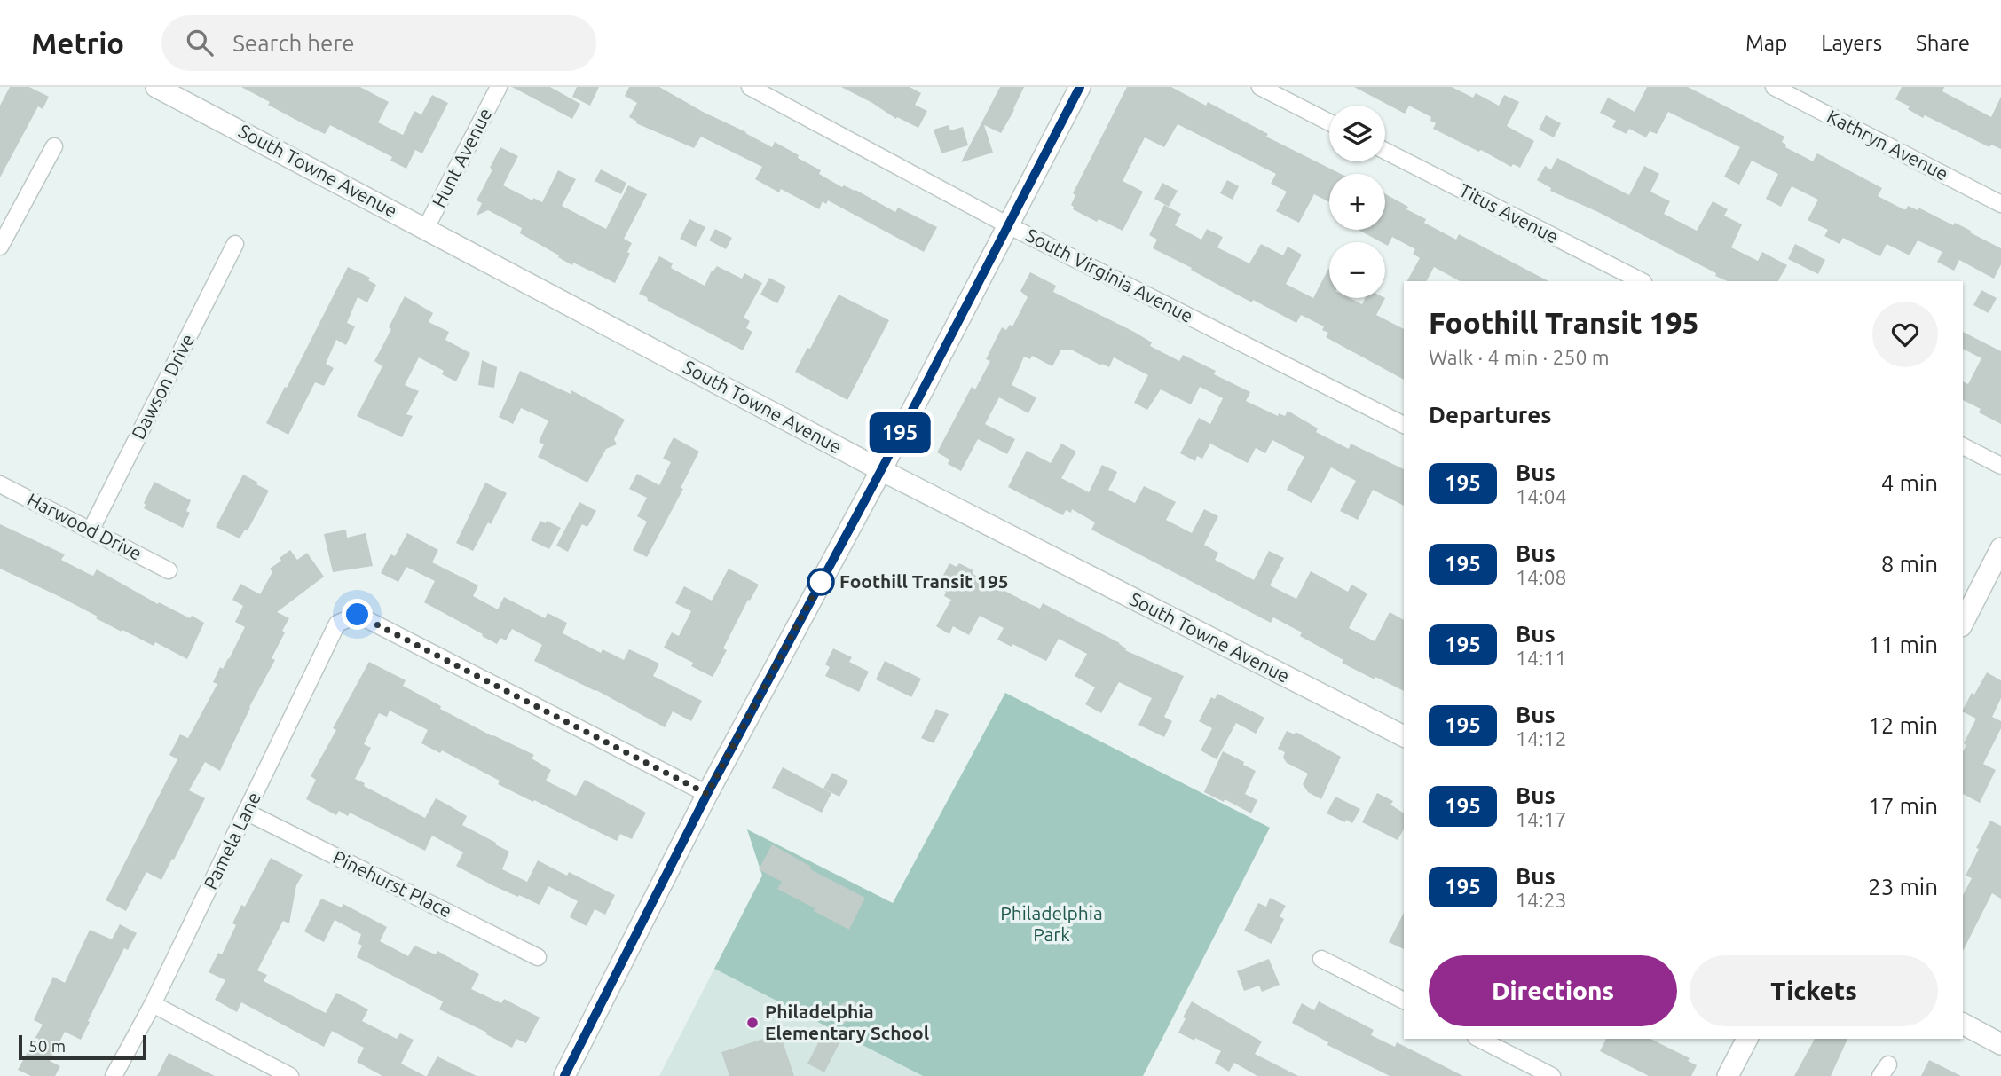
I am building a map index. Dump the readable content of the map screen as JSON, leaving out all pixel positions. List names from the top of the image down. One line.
{"streets":{"street":["Kathryn Avenue","Hunt Avenue","South Towne Avenue","Titus Avenue","South Virginia Avenue","Dawson Drive","Harwood Drive","Pamela Lane","Pinehurst Place"]},"crossings":[["Hunt Avenue","South Towne Avenue"],["Dawson Drive","Harwood Drive"],["Pamela Lane","Pinehurst Place"]],"parks":["Philadelphia Park"],"places":["Foothill Transit 195","Philadelphia Elementary School"],"lines":["bus line 195"],"scale_bar":"50 m","page":{"header":"Metrio","search":"Search here","nav":["Map","Layers","Share"],"on_map":"195","map_buttons":["+","−"],"heading":[["Foothill Transit 195","Walk · 4 min · 250 m"],"Departures"],"list":[{"mark":"195","name":"Bus","note":"14:04","value":"4 min"},{"mark":"195","name":"Bus","note":"14:08","value":"8 min"},{"mark":"195","name":"Bus","note":"14:11","value":"11 min"},{"mark":"195","name":"Bus","note":"14:12","value":"12 min"},{"mark":"195","name":"Bus","note":"14:17","value":"17 min"},{"mark":"195","name":"Bus","note":"14:23","value":"23 min"}],"buttons":["Directions","Tickets"],"scale":"50 m"}}
